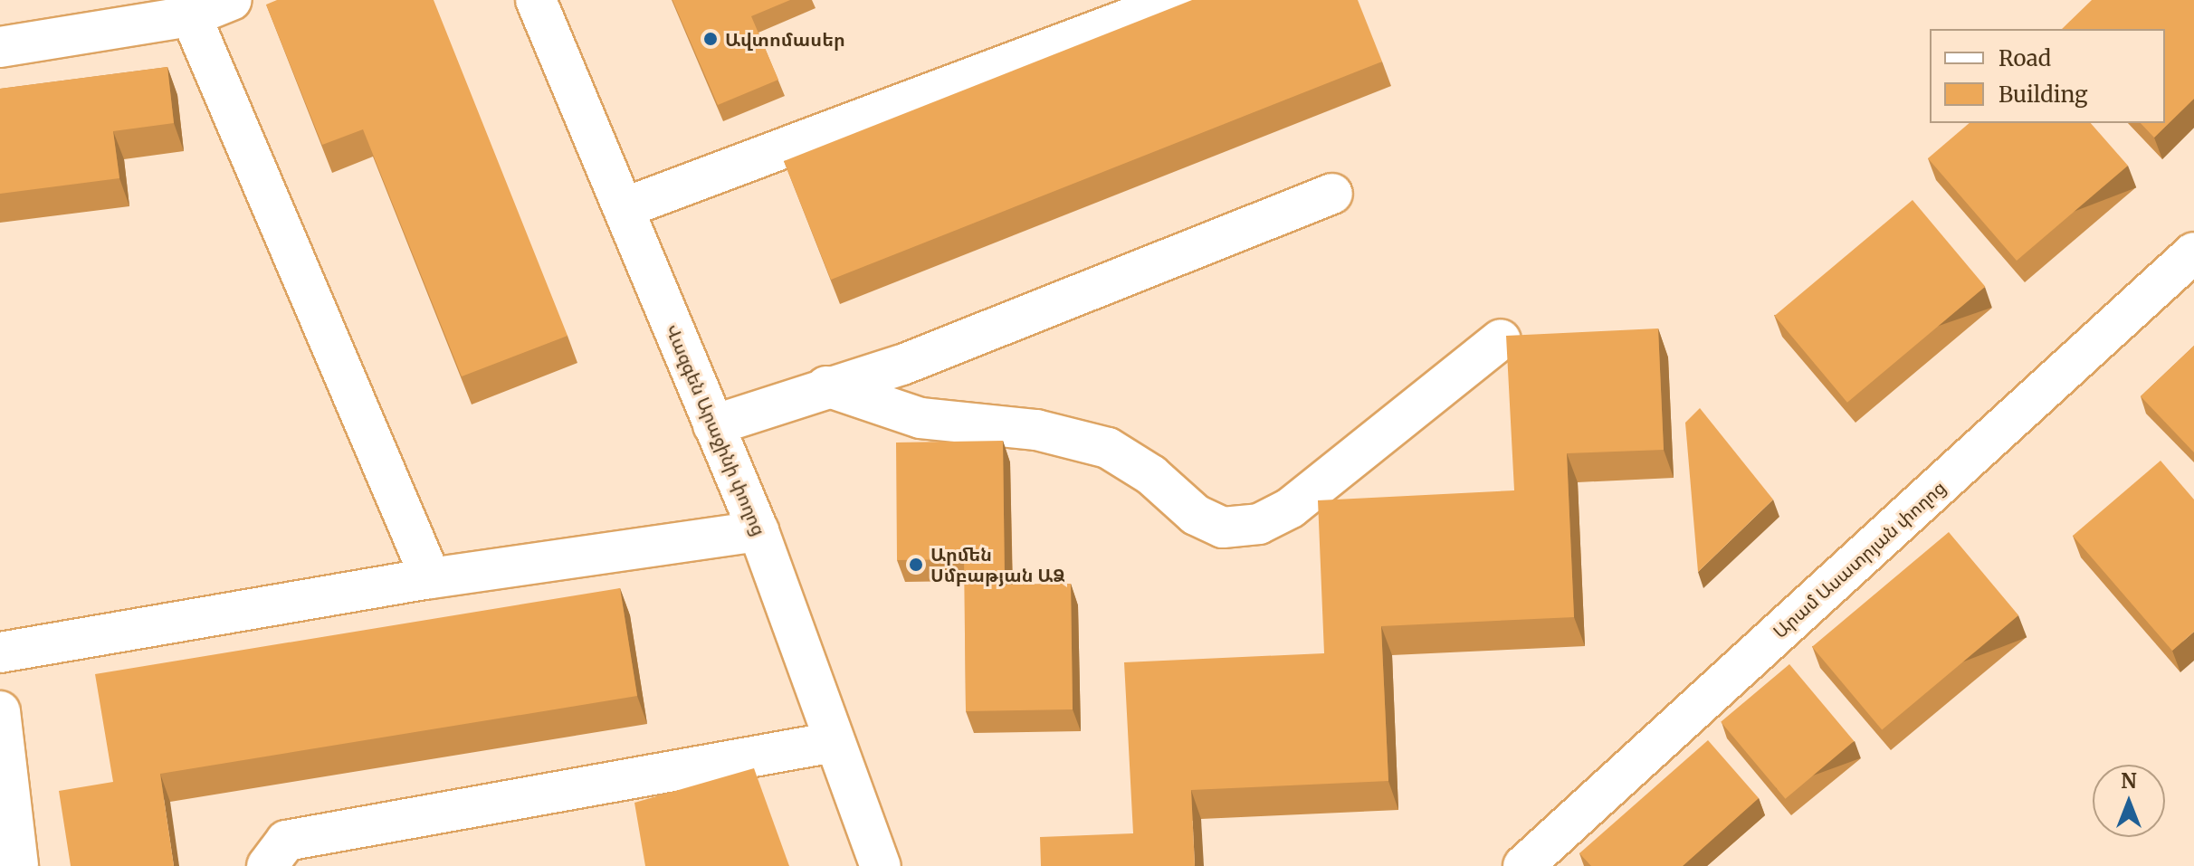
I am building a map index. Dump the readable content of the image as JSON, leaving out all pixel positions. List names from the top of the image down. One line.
{"streets":{"street":["Վազգեն Արաջինի փողոց","Արամ Ասատրյան փողոց"]},"places":["Ավտոմասեր","Արմեն Սմբաթյան ԱՁ"],"legend":["Road","Building"],"north":"top"}
